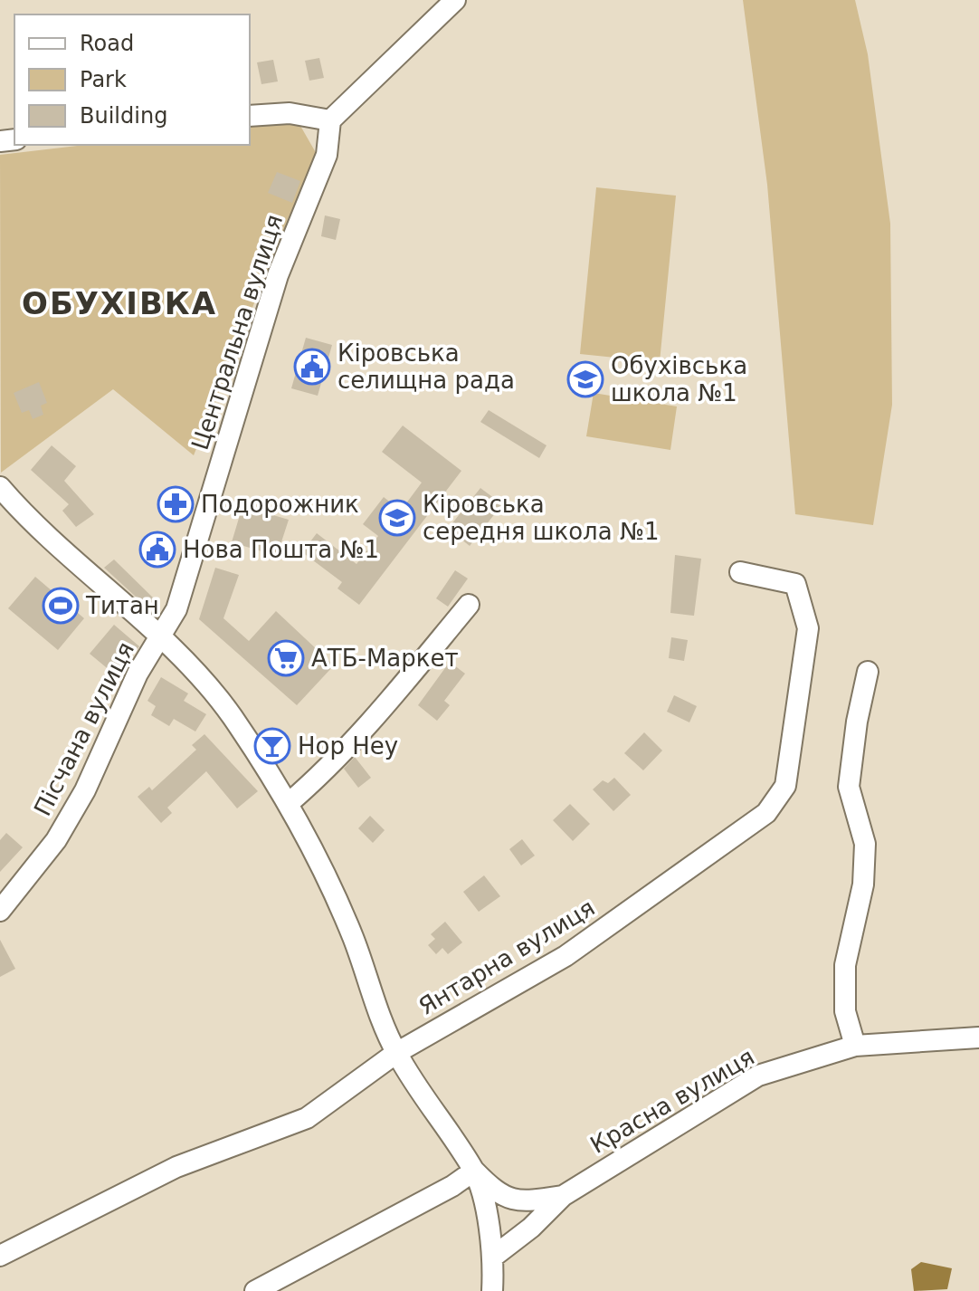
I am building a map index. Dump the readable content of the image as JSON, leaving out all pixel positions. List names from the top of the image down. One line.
{"streets":{"street":["Центральна вулиця","Пісчана вулиця","Янтарна вулиця","Красна вулиця"]},"crossings":[["Центральна вулиця","Пісчана вулиця"]],"districts":["ОБУХІВКА"],"places":{"public building":["Кіровська селищна рада","Нова Пошта №1"],"school or university":["Обухівська школа №1","Кіровська середня школа №1"],"pharmacy":["Подорожник"],"sports":["Титан"],"supermarket":["АТБ-Маркет"],"bar":["Hop Hey"]},"legend":["Road","Park","Building"]}
